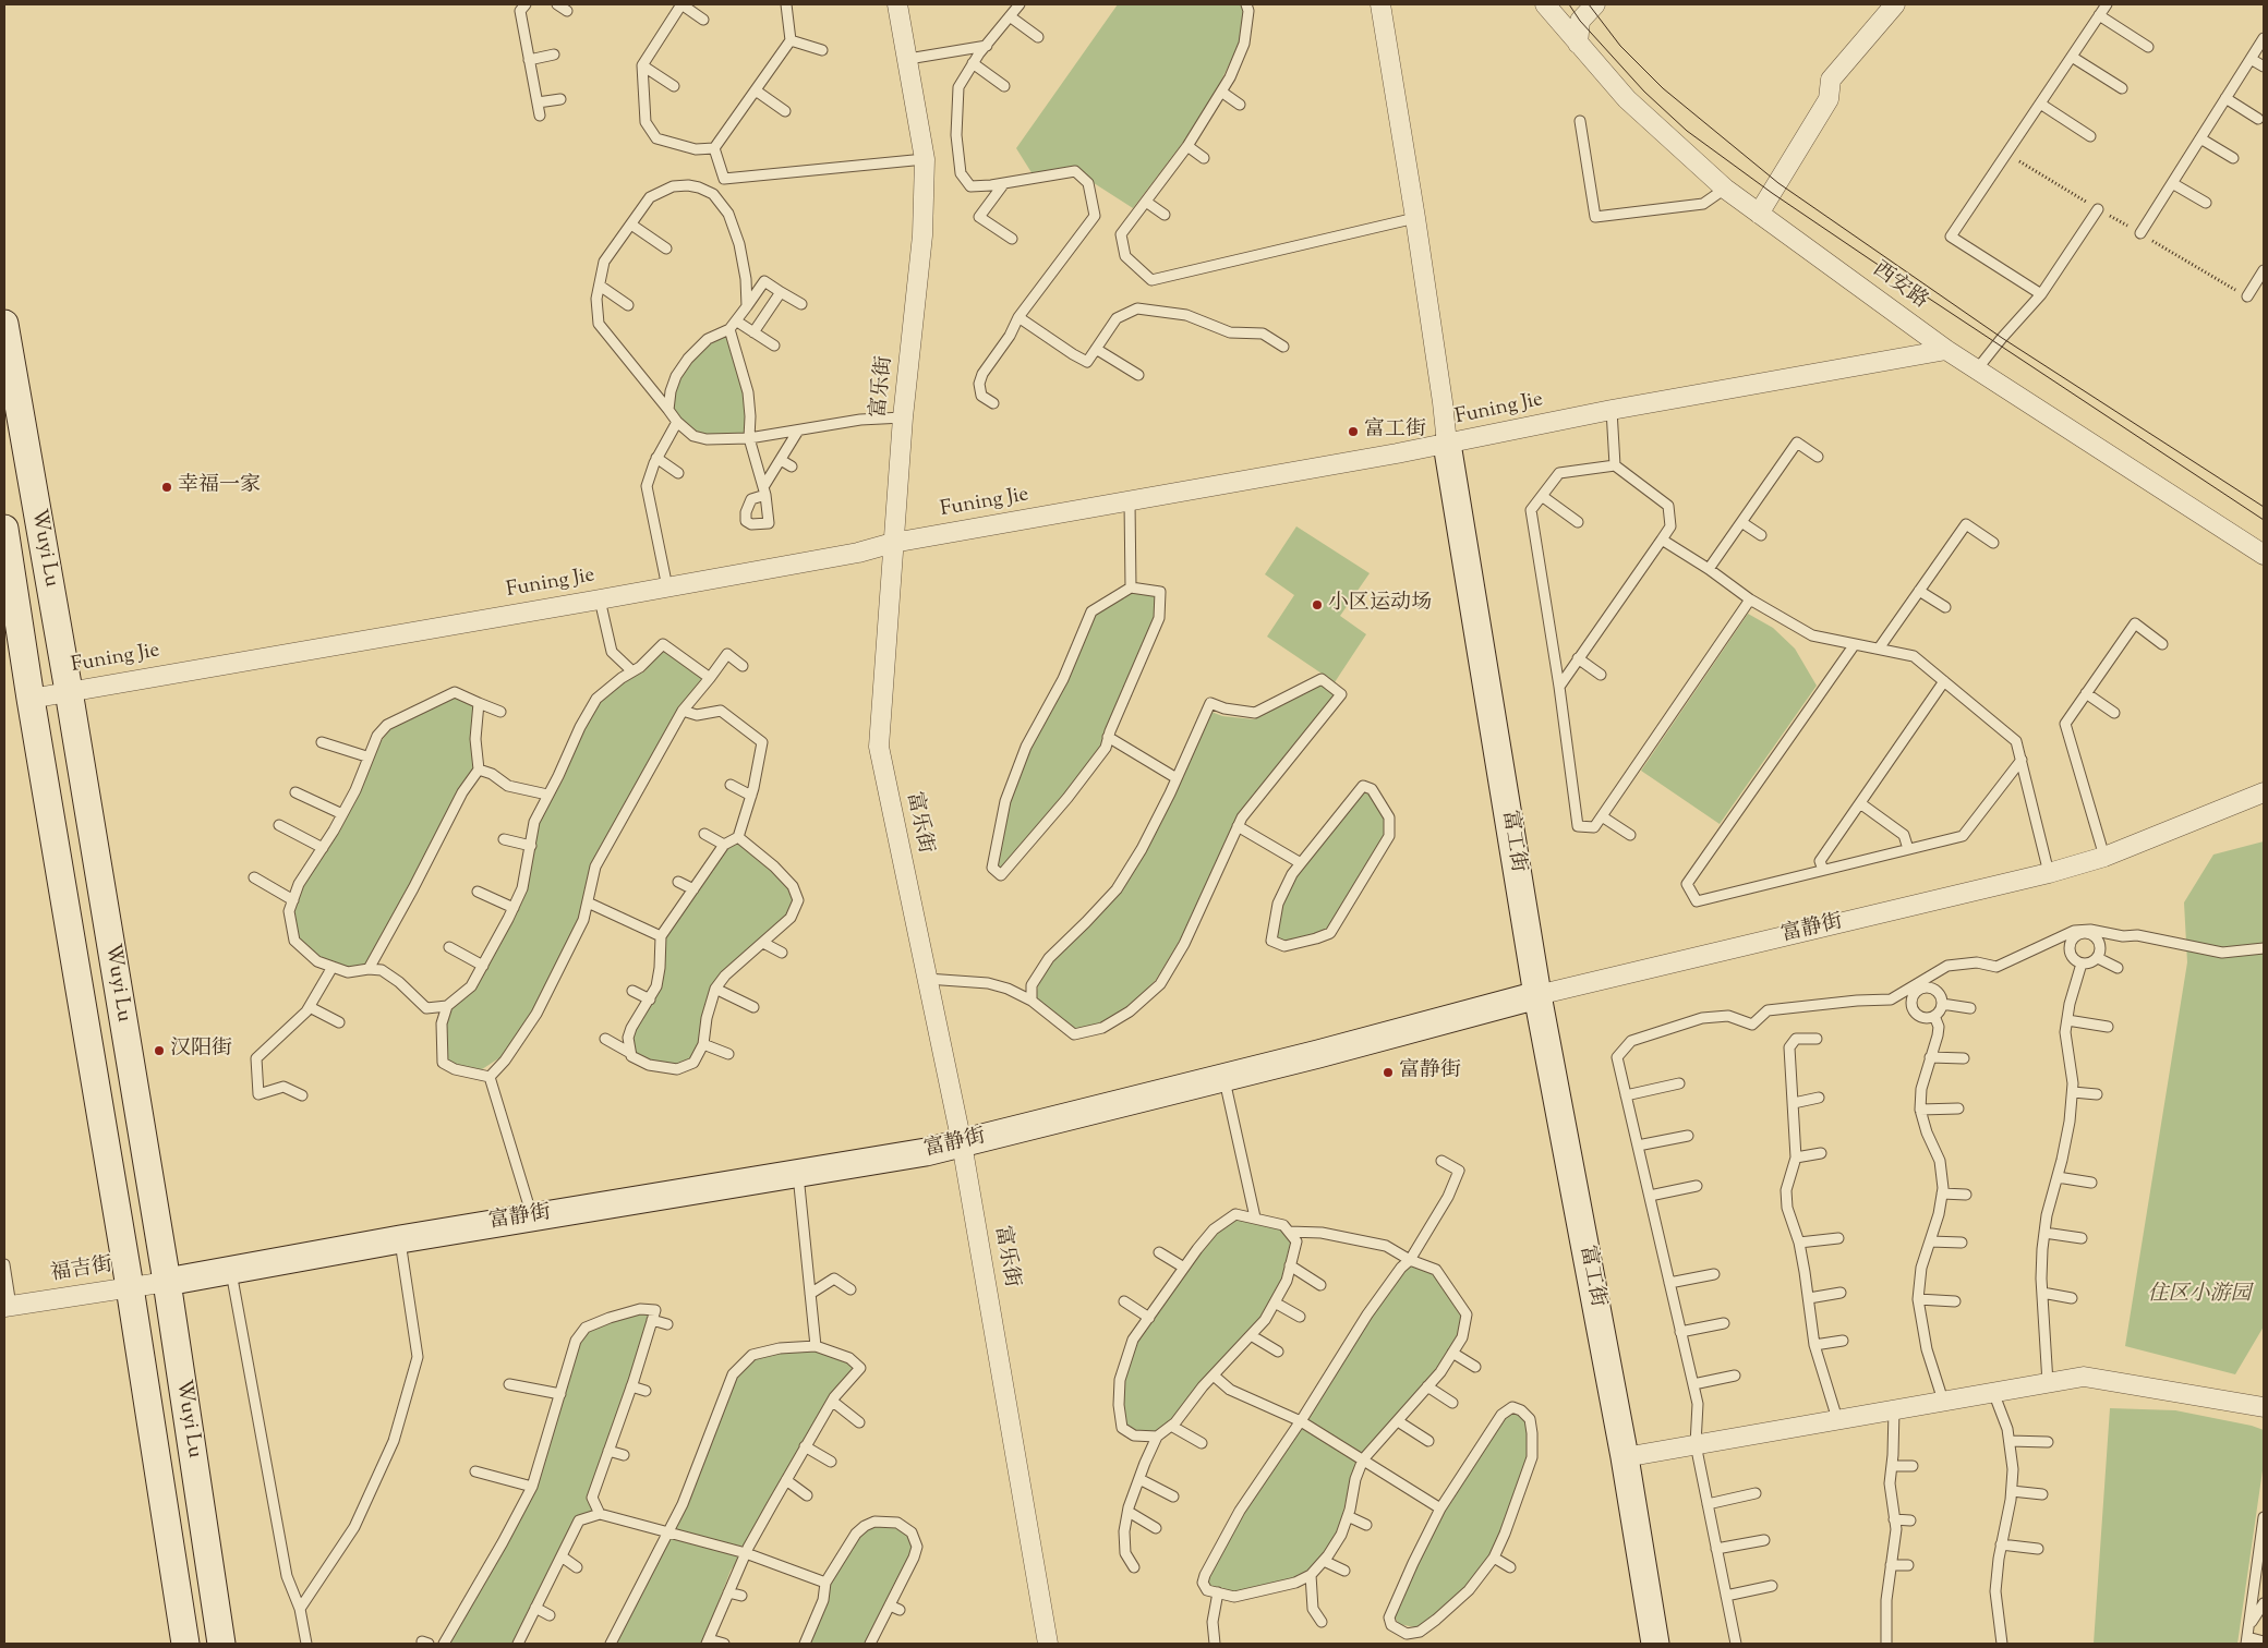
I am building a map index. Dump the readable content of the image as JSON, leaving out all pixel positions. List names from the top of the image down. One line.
{"streets":{"street":["西安路","富乐街","Funing Jie","Wuyi Lu","富工街","富静街","福吉街"]},"crossings":[["西安路","Funing Jie"],["富乐街","Funing Jie"],["富乐街","富静街"],["Funing Jie","Wuyi Lu"],["Funing Jie","富工街"],["Wuyi Lu","富静街"],["Wuyi Lu","福吉街"],["富工街","富静街"],["富静街","福吉街"]],"parks":["住区小游园"],"places":["富工街","幸福一家","小区运动场","汉阳街","富静街"]}
